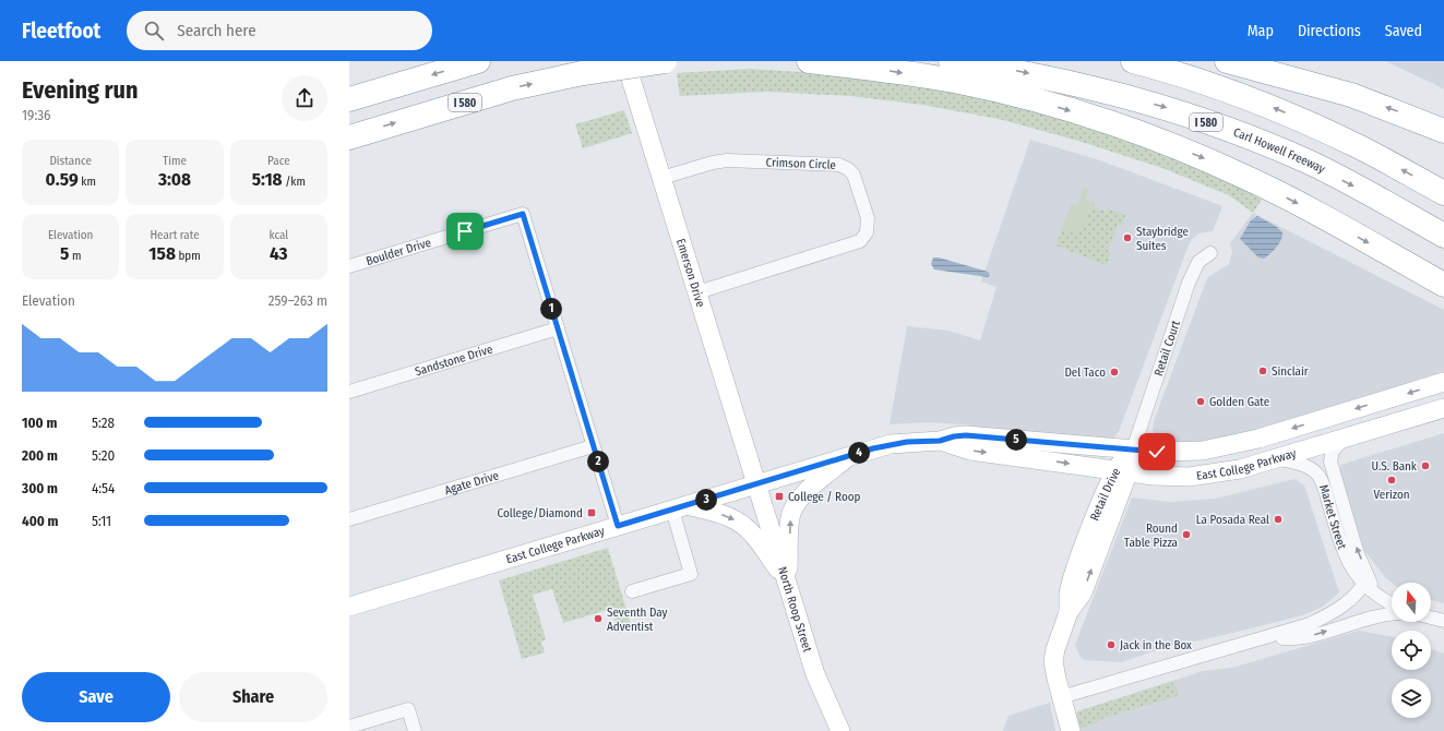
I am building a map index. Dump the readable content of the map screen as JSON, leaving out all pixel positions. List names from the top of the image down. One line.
{"streets":{"highway":["I 580","Carl Howell Freeway"],"main road":["Emerson Drive","East College Parkway","Retail Drive","North Roop Street"],"street":["Crimson Circle","Boulder Drive","Retail Court","Sandstone Drive","Agate Drive","Market Street"]},"crossings":[["Crimson Circle","Emerson Drive"],["Boulder Drive","Sandstone Drive"],["Emerson Drive","East College Parkway"],["Emerson Drive","North Roop Street"],["Retail Court","East College Parkway"],["Retail Court","Retail Drive"],["East College Parkway","Retail Drive"],["East College Parkway","Market Street"],["East College Parkway","North Roop Street"]],"one_way":["Market Street"],"places":{"other":["Staybridge Suites","Sinclair","Del Taco","Golden Gate","U.S. Bank","Verizon","La Posada Real","Round Table Pizza","Seventh Day Adventist","Jack in the Box"],"transit":["College / Roop","College/Diamond"]},"north":"top","page":{"header":"Fleetfoot","search":"Search here","nav":["Map","Directions","Saved"],"heading":["Evening run","19:36"],"stats":[["Distance","0.59 km"],["Time","3:08"],["Pace","5:18 /km"],["Elevation","5 m"],["Heart rate","158 bpm"],["kcal","43"]],"chart":["Elevation","259–263 m"],"pins":["1","5","4","2","3"],"list":[{"name":"100 m","note":"5:28"},{"name":"200 m","note":"5:20"},{"name":"300 m","note":"4:54"},{"name":"400 m","note":"5:11"}],"buttons":["Save","Share"]}}
